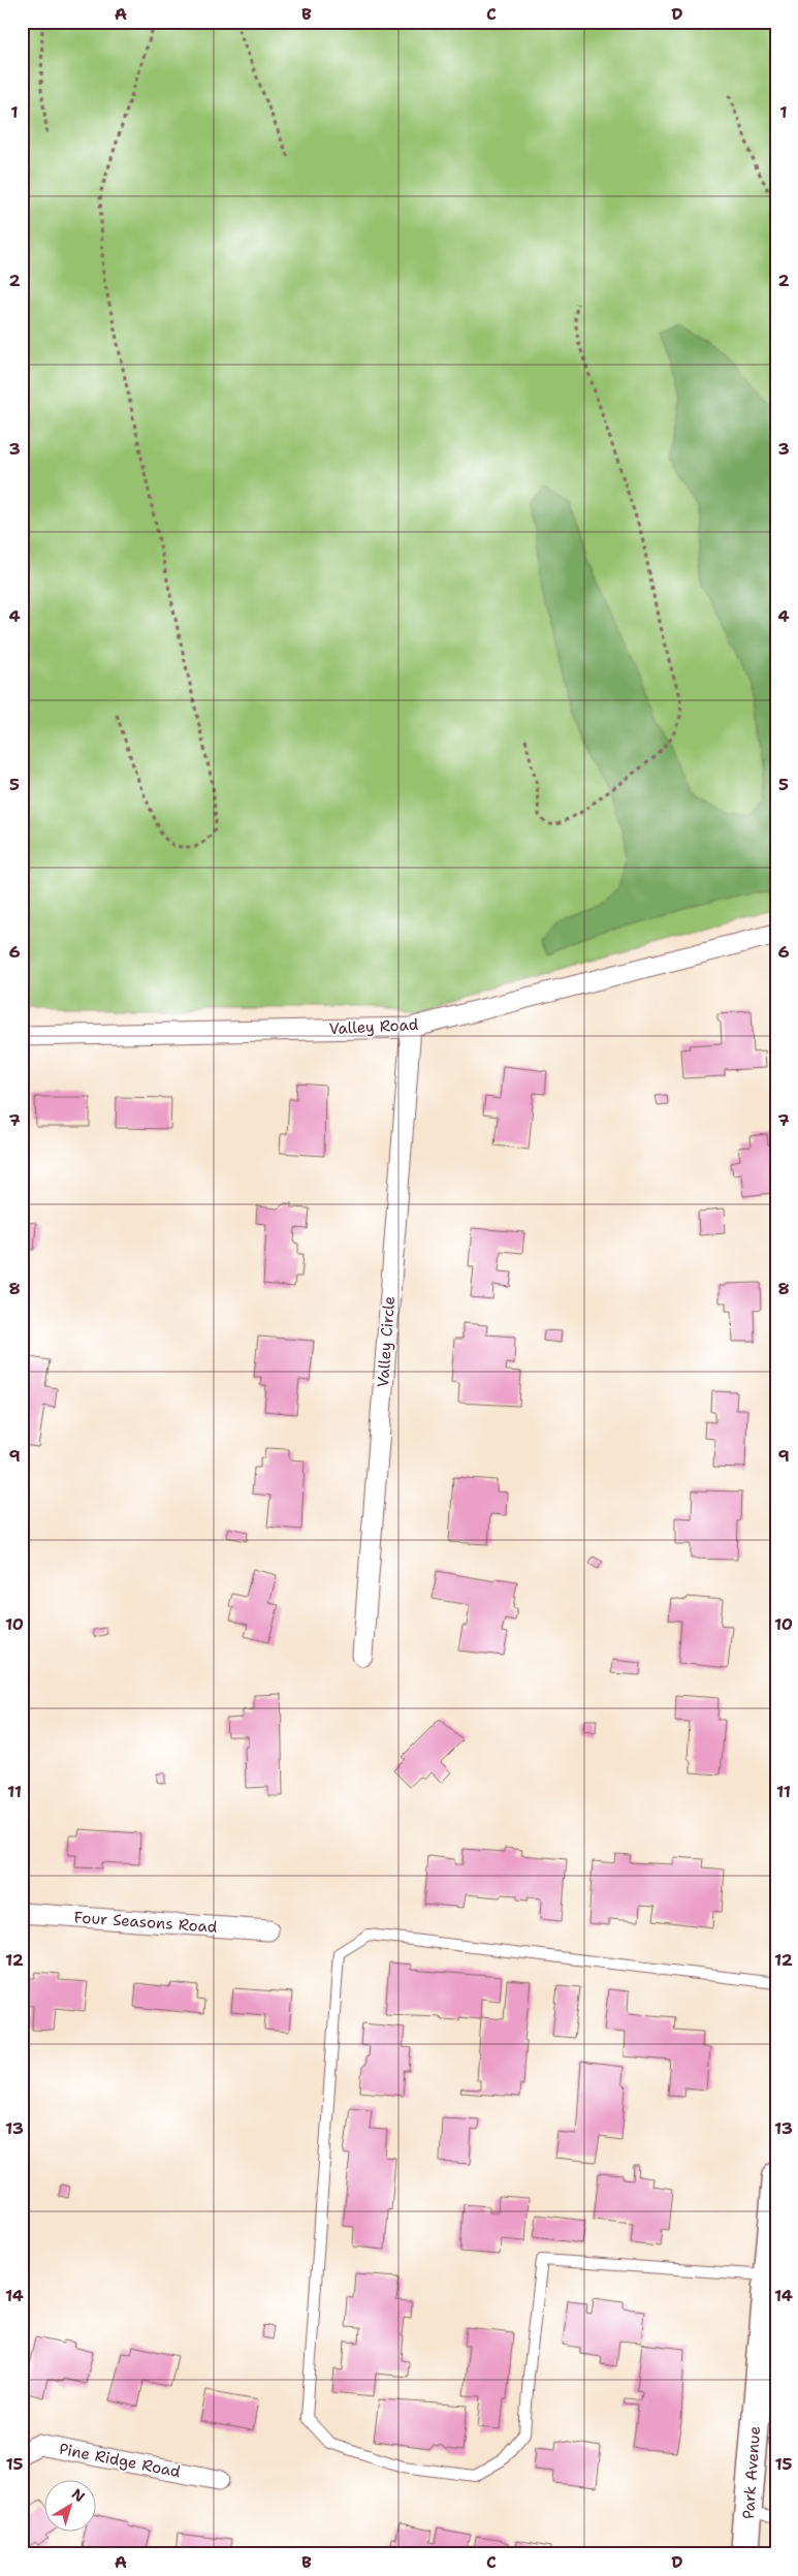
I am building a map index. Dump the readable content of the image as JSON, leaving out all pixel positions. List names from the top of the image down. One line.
{"streets":{"main road":["Park Avenue"],"street":["Valley Road","Valley Circle","Four Seasons Road","Pine Ridge Road"]},"crossings":[["Valley Road","Valley Circle"]],"north":"top right","grid":{"columns":["A","B","C","D"],"rows":["1","2","3","4","5","6","7","8","9","10","11","12","13","14","15"]}}
